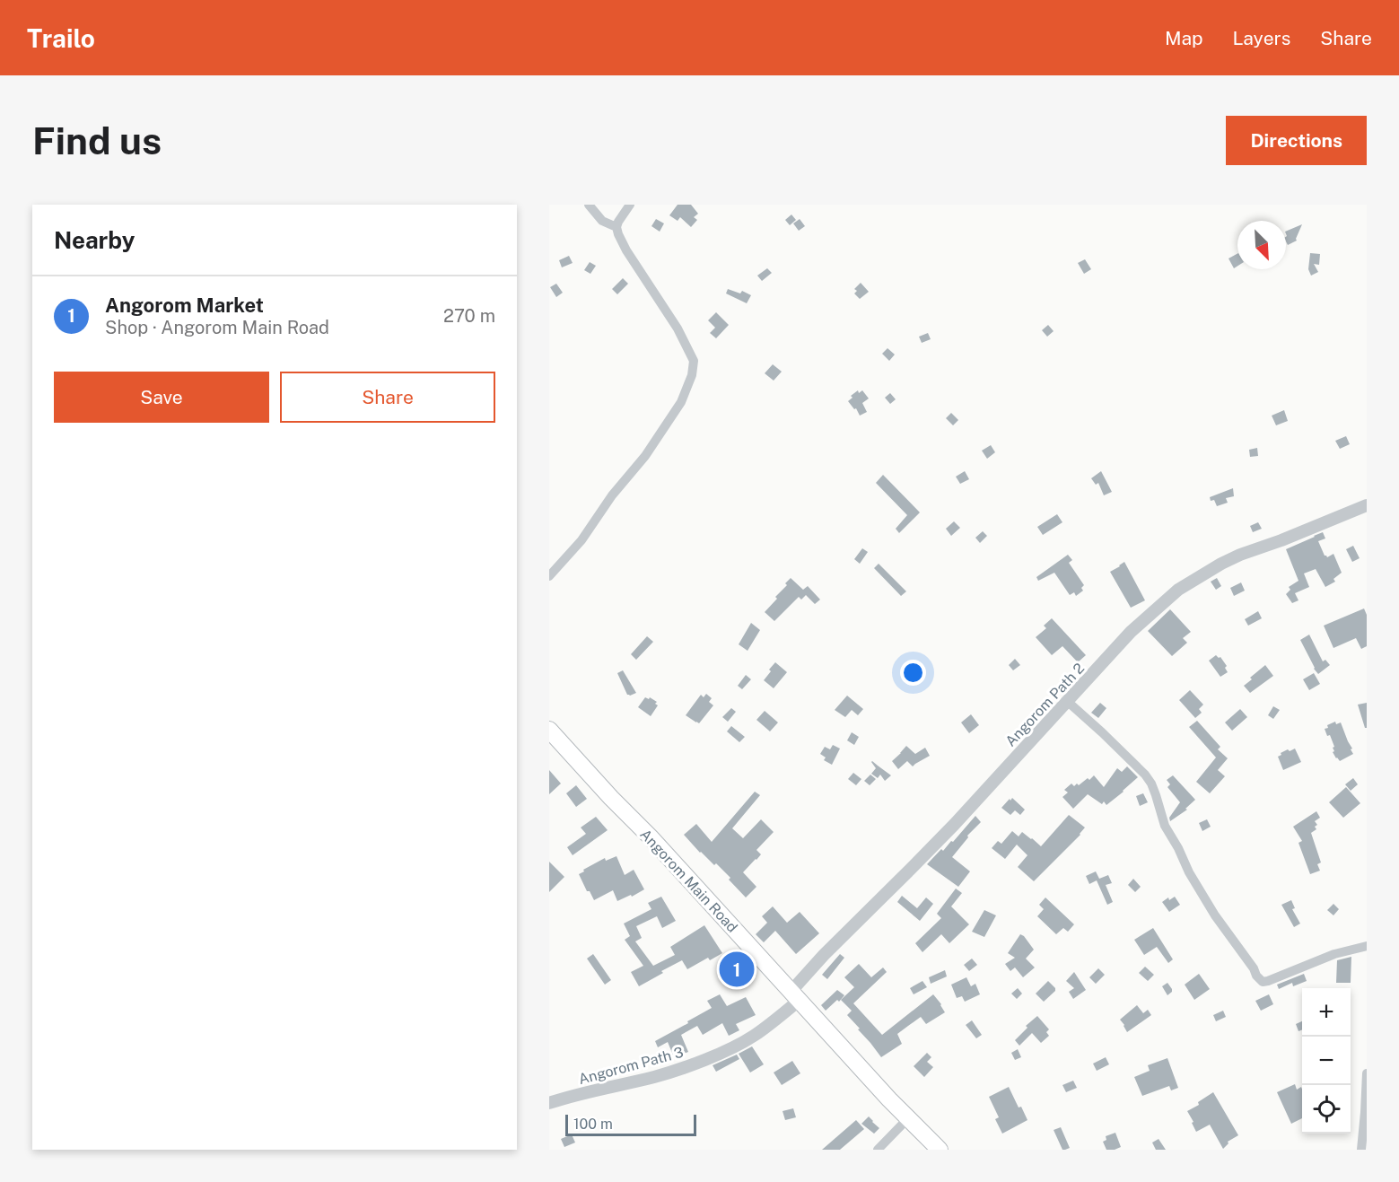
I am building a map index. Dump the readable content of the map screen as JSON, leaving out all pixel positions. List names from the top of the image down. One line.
{"streets":{"highway":["Angorom Main Road"],"street":["Angorom Path 2","Angorom Path 3"]},"crossings":[["Angorom Path 2","Angorom Main Road"],["Angorom Path 2","Angorom Path 3"],["Angorom Main Road","Angorom Path 3"]],"scale_bar":"100 m","north":"bottom right","page":{"header":"Trailo","nav":["Map","Layers","Share"],"buttons":["Directions",["Save","Share"]],"title":"Find us","heading":"Nearby","list":[{"mark":"1","name":"Angorom Market","note":"Shop · Angorom Main Road","value":"270 m"}],"pins":"1","map_buttons":["+","−"],"scale":"100 m"}}
